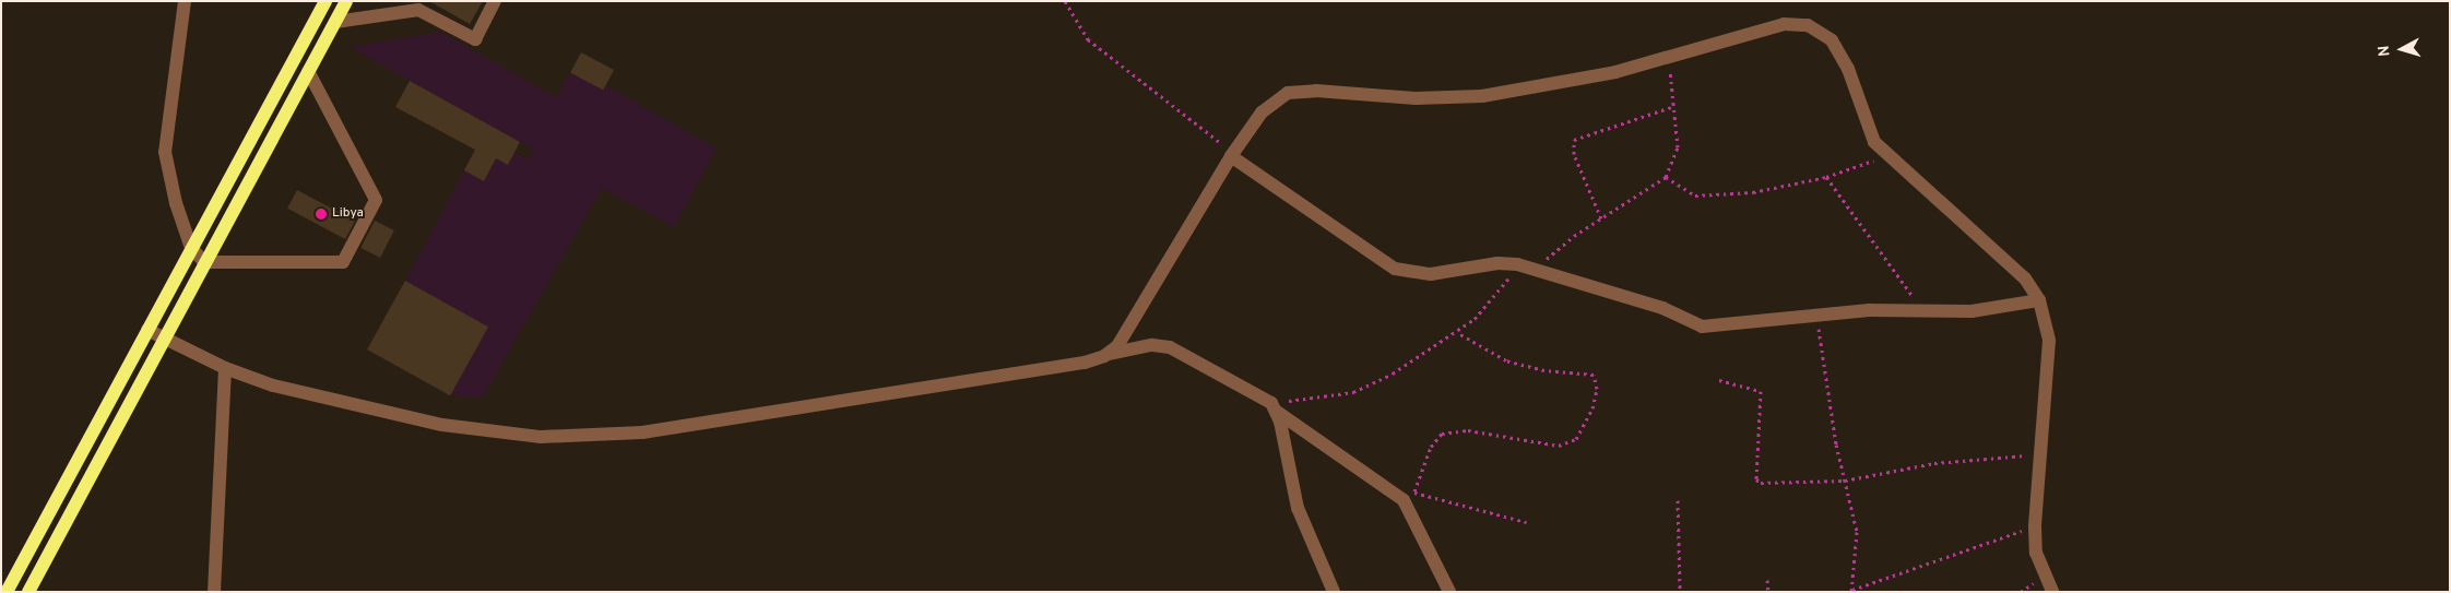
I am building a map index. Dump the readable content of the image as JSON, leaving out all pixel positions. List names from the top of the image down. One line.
{"places":["Libya"],"north":"left"}
